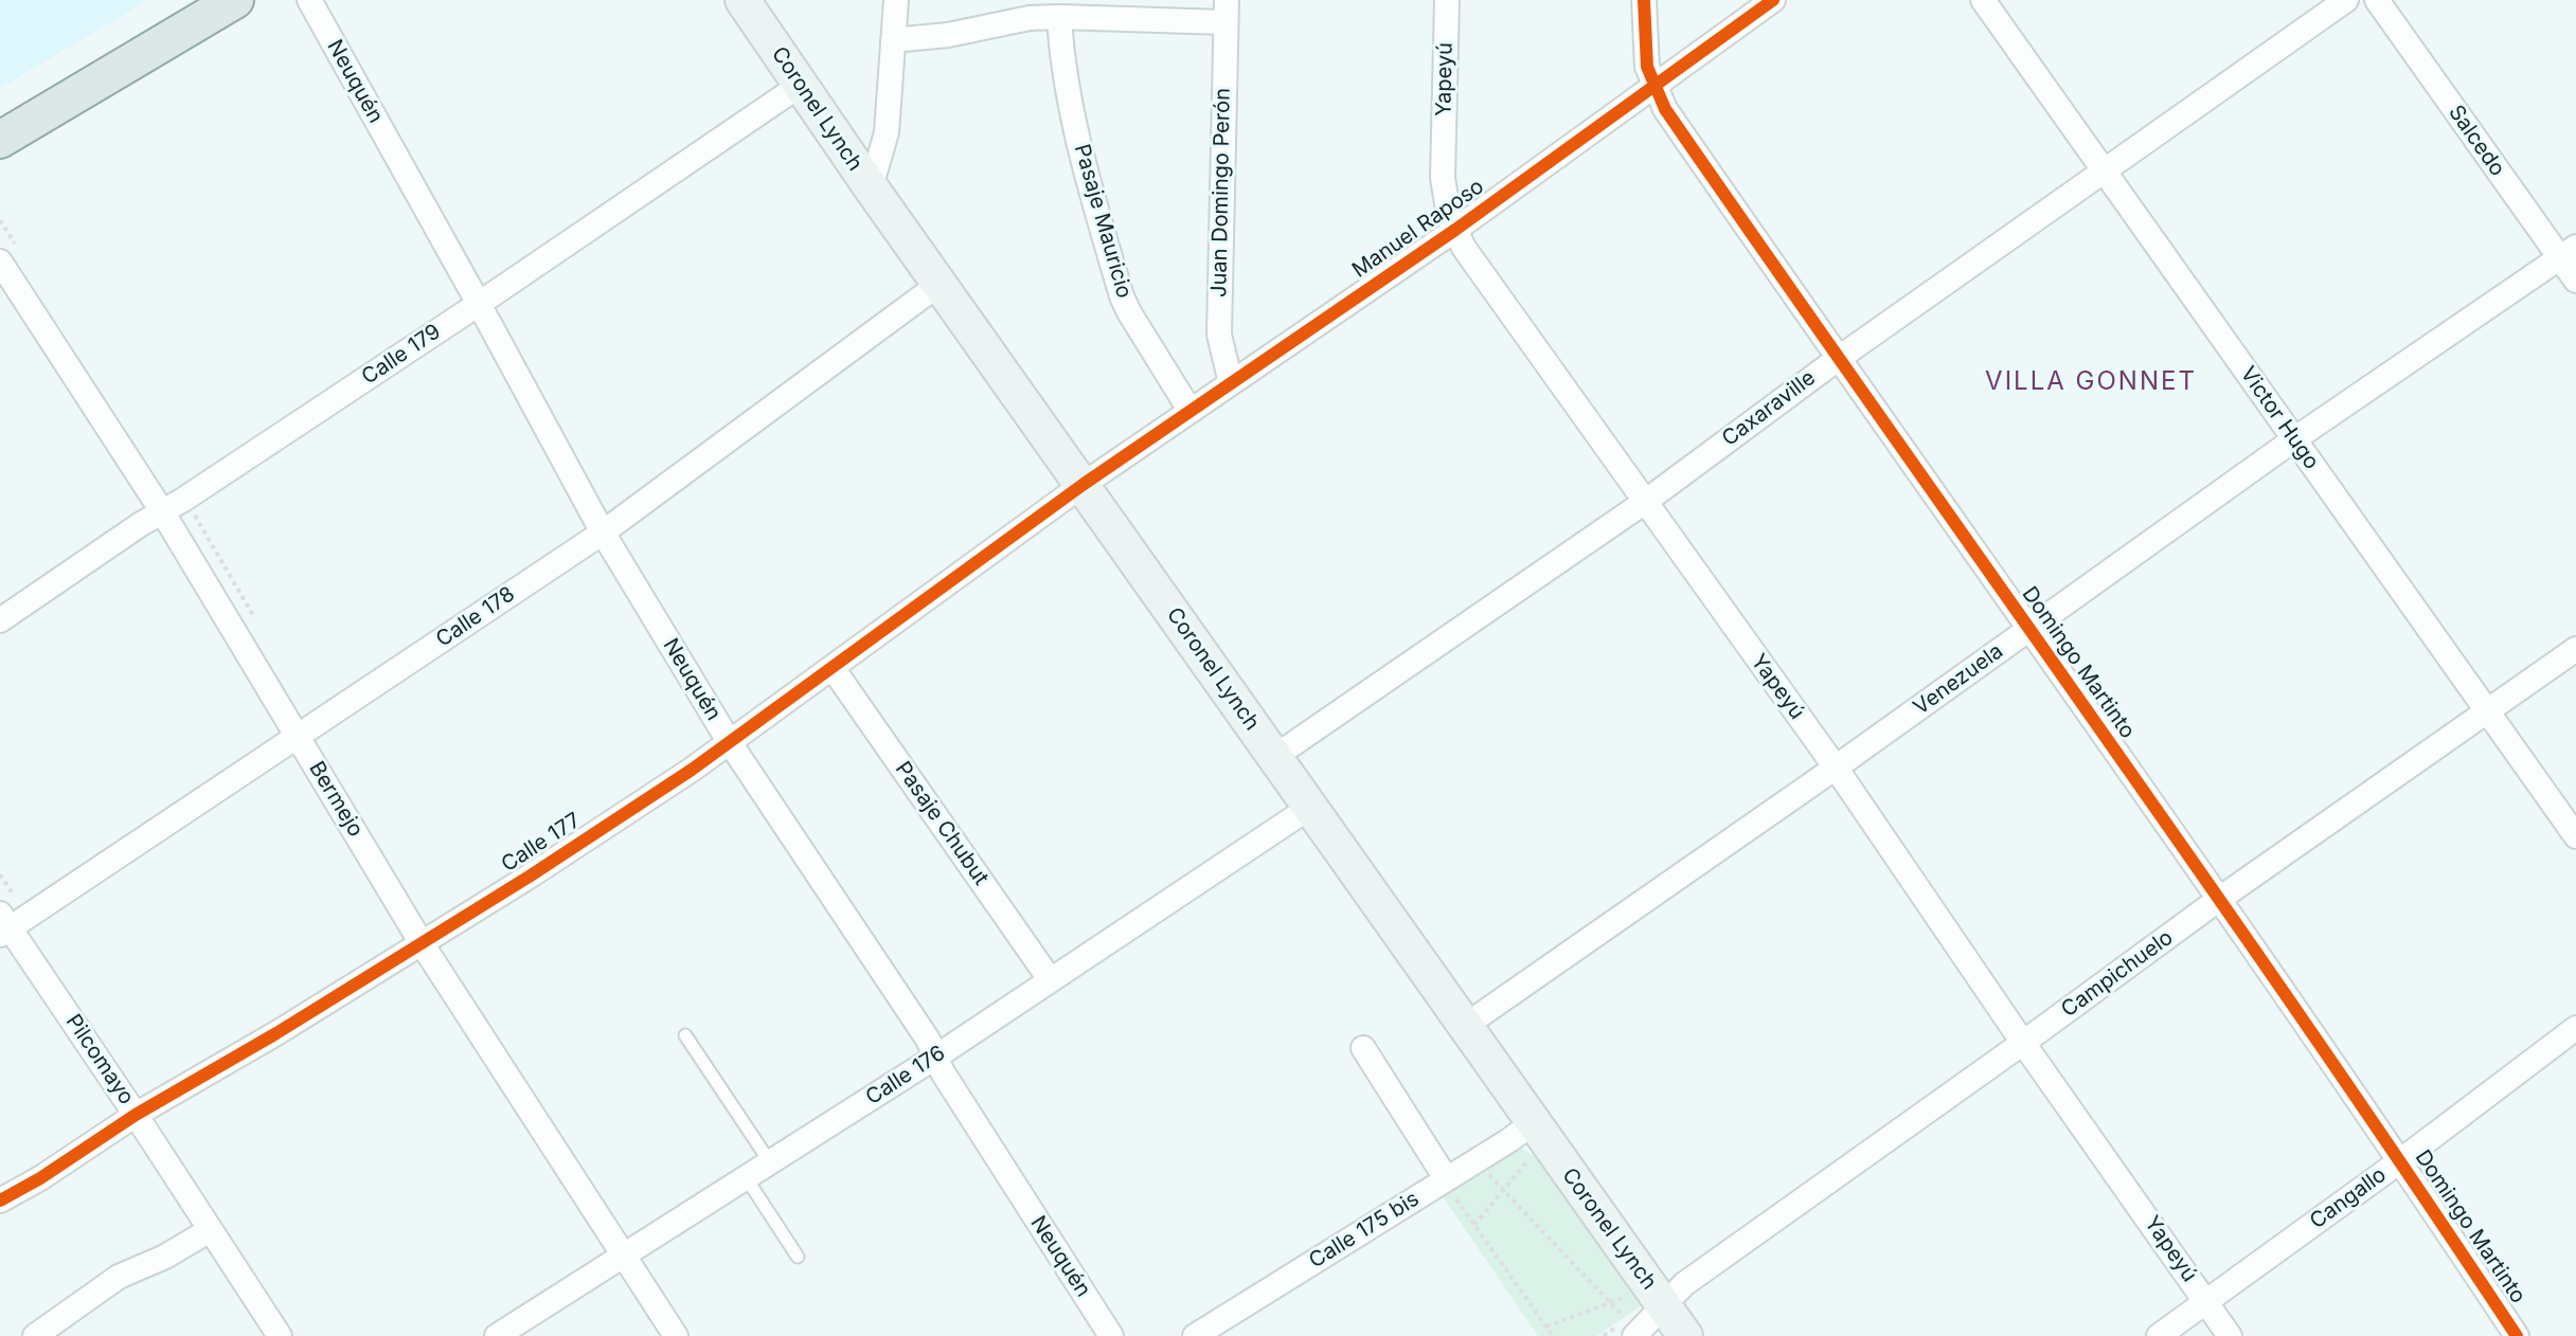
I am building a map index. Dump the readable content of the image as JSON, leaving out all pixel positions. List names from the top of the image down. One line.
{"streets":{"main road":["Coronel Lynch"],"street":["Yapeyú","Neuquén","Salcedo","Juan Domingo Perón","Pasaje Mauricio","Manuel Raposo","Calle 179","Caxaraville","Victor Hugo","Calle 178","Domingo Martinto","Venezuela","Bermejo","Pasaje Chubut","Calle 177","Campichuelo","Pilcomayo","Calle 176","Cangallo","Calle 175 bis"]},"crossings":[["Yapeyú","Manuel Raposo"],["Yapeyú","Caxaraville"],["Yapeyú","Venezuela"],["Yapeyú","Campichuelo"],["Yapeyú","Cangallo"],["Neuquén","Calle 179"],["Neuquén","Calle 178"],["Neuquén","Calle 177"],["Neuquén","Calle 176"],["Coronel Lynch","Manuel Raposo"],["Coronel Lynch","Calle 179"],["Coronel Lynch","Caxaraville"],["Coronel Lynch","Calle 178"],["Coronel Lynch","Venezuela"],["Coronel Lynch","Calle 177"],["Coronel Lynch","Campichuelo"],["Coronel Lynch","Calle 176"],["Coronel Lynch","Calle 175 bis"],["Salcedo","Venezuela"],["Juan Domingo Perón","Manuel Raposo"],["Pasaje Mauricio","Manuel Raposo"],["Manuel Raposo","Domingo Martinto"],["Manuel Raposo","Calle 177"],["Calle 179","Bermejo"],["Caxaraville","Victor Hugo"],["Caxaraville","Domingo Martinto"],["Victor Hugo","Venezuela"],["Victor Hugo","Campichuelo"],["Calle 178","Bermejo"],["Calle 178","Pilcomayo"],["Domingo Martinto","Venezuela"],["Domingo Martinto","Campichuelo"],["Domingo Martinto","Cangallo"],["Bermejo","Calle 177"],["Bermejo","Calle 176"],["Pasaje Chubut","Calle 177"],["Pasaje Chubut","Calle 176"],["Calle 177","Pilcomayo"]],"districts":["VILLA GONNET"]}
